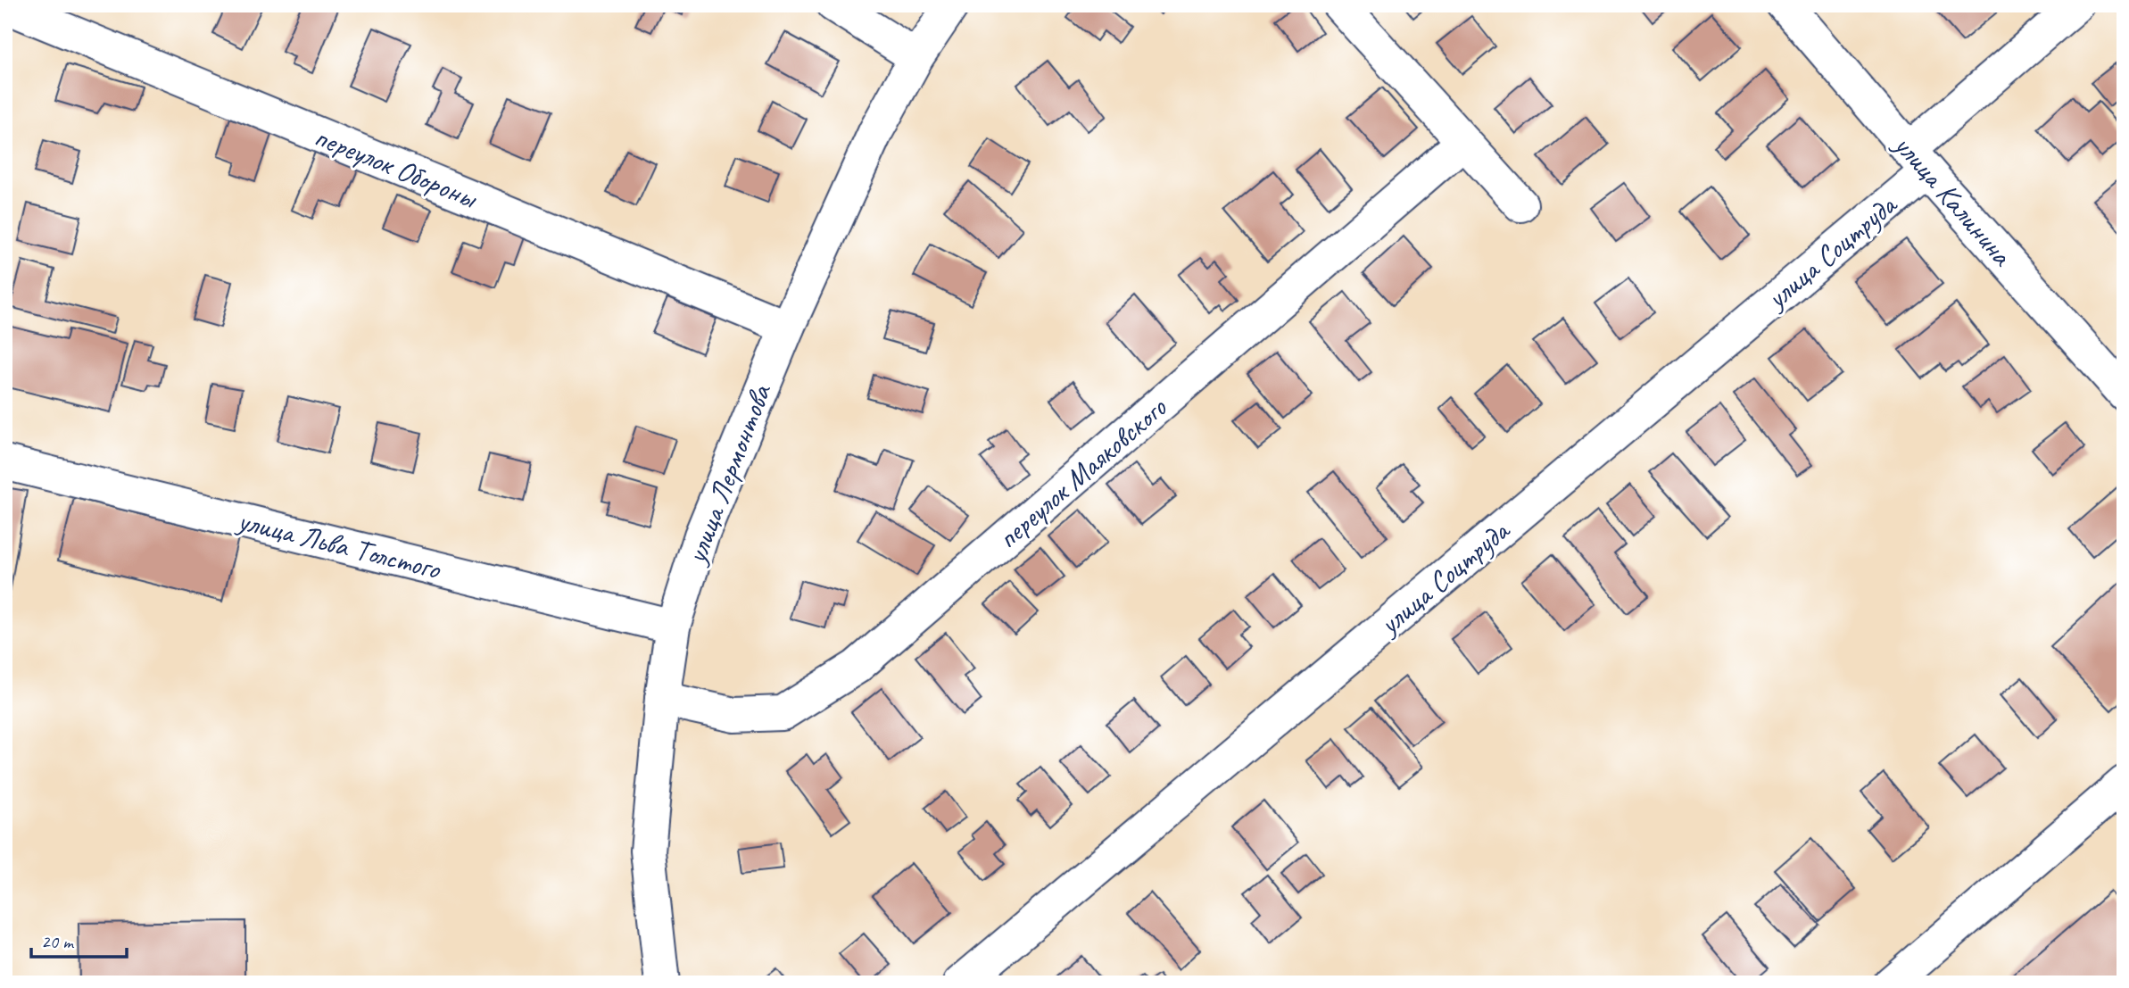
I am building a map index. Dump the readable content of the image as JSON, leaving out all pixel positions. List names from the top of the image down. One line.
{"streets":{"street":["переулок Обороны","улица Калинина","улица Соцтруда","переулок Маяковского","улица Лермонтова","улица Льва Толстого"]},"crossings":[["переулок Обороны","улица Лермонтова"],["улица Калинина","улица Соцтруда"],["переулок Маяковского","улица Лермонтова"],["улица Лермонтова","улица Льва Толстого"]],"scale_bar":"20 m"}
